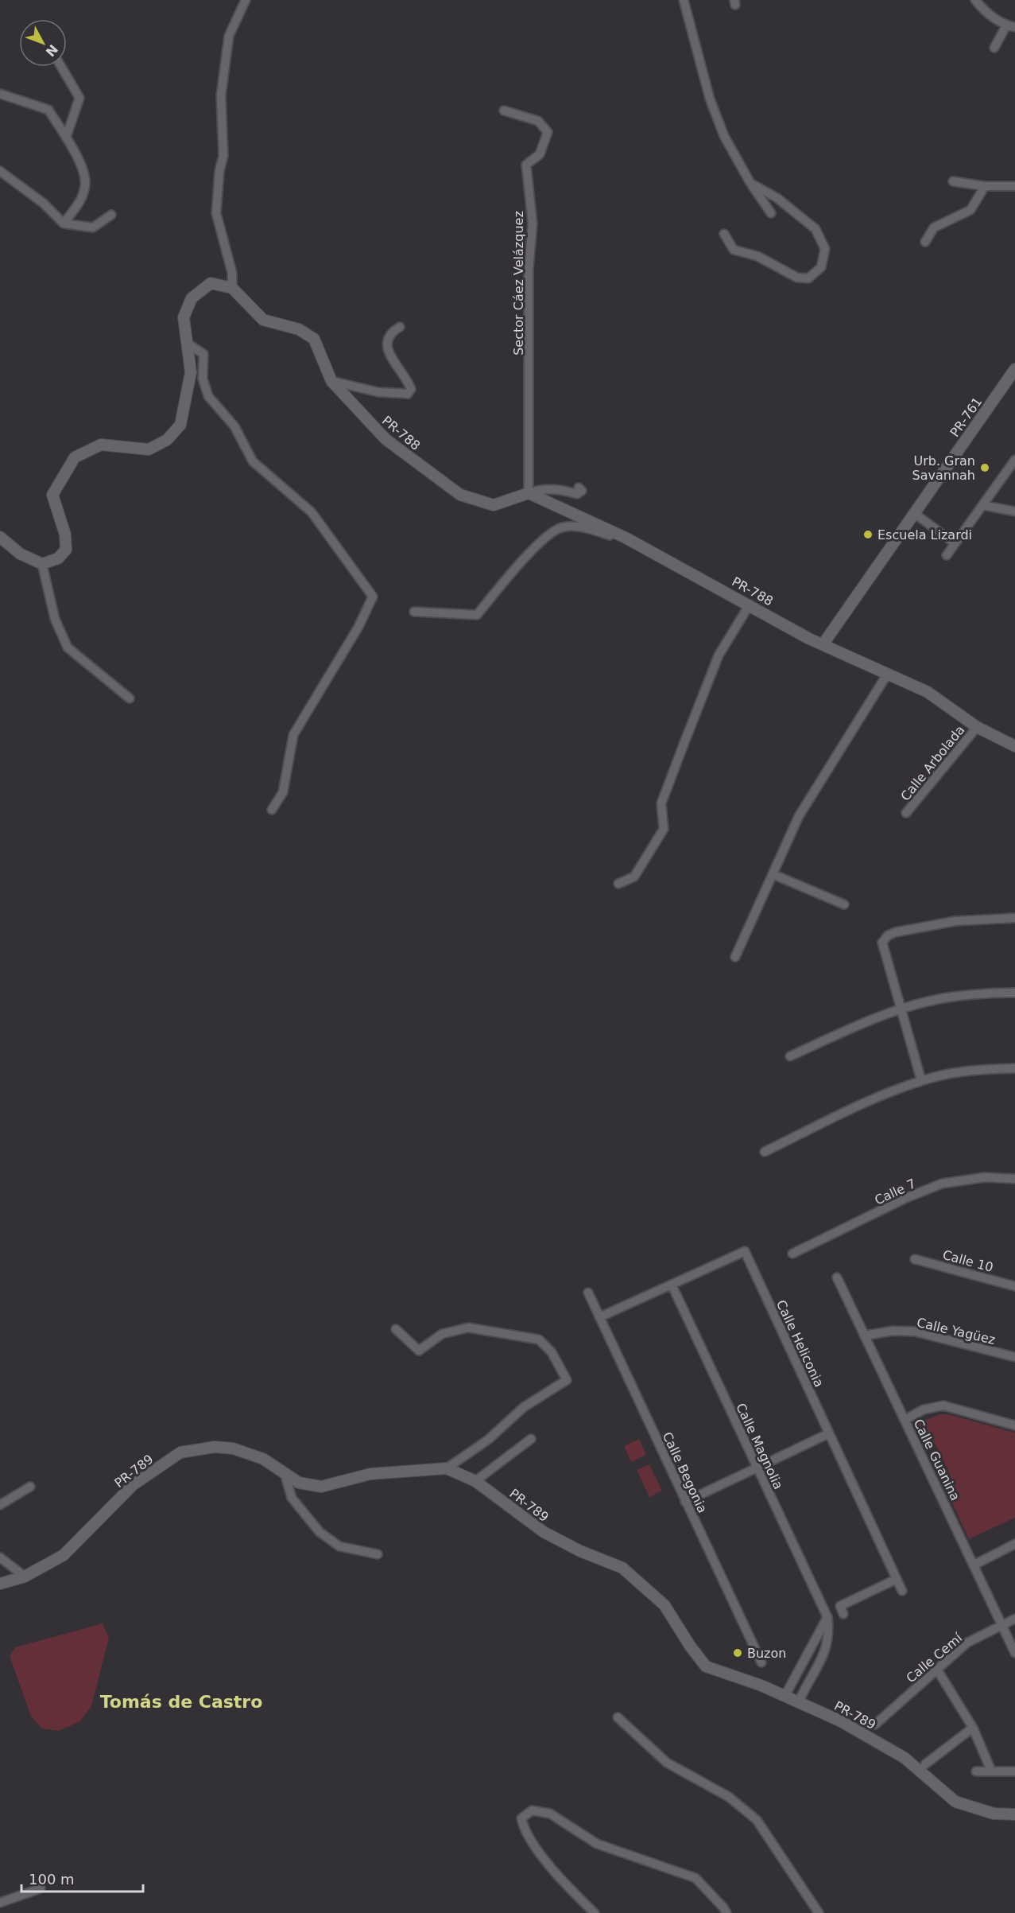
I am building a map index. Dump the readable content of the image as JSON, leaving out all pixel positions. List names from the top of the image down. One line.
{"streets":{"street":["Sector Cáez Velázquez","PR-761","PR-788","Calle Arbolada","Calle 7","Calle 10","Calle Yagüez","Calle Heliconia","Calle Magnolia","Calle Guanina","PR-789","Calle Begonia","Calle Cemí"]},"crossings":[["Sector Cáez Velázquez","PR-788"],["PR-761","PR-788"],["PR-788","Calle Arbolada"],["Calle Yagüez","Calle Guanina"],["Calle Heliconia","Calle Magnolia"],["Calle Heliconia","Calle Begonia"],["Calle Magnolia","PR-789"],["Calle Guanina","Calle Cemí"]],"districts":["Tomás de Castro"],"places":["Urb. Gran Savannah","Escuela Lizardi","Buzon"],"scale_bar":"100 m","north":"bottom right"}
